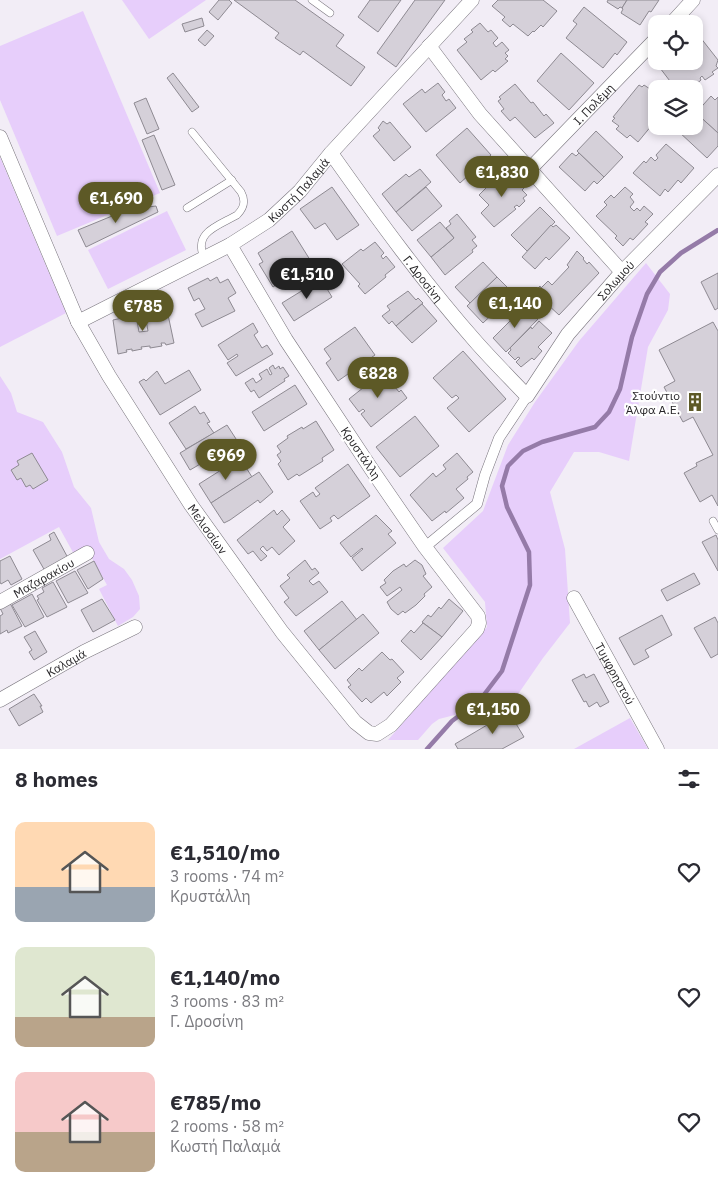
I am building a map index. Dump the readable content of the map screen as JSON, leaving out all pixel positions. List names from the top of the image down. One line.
{"streets":{"street":["Ι. Πολέμη","Κωστή Παλαμά","Γ. Δροσίνη","Σολωμού","Κρυστάλλη","Μελισσίων","Μαζαρακίου","Καλαμά","Τυμφρηστού"]},"crossings":[["Κωστή Παλαμά","Γ. Δροσίνη"],["Κωστή Παλαμά","Κρυστάλλη"],["Κωστή Παλαμά","Μελισσίων"],["Γ. Δροσίνη","Σολωμού"],["Κρυστάλλη","Μελισσίων"]],"places":{"building":["Στούντιο Άλφα Α.Ε."]},"page":{"price":["€1,830","€1,690","€1,510","€1,140","€785","€828","€969","€1,150"],"heading":"8 homes","list":[{"name":"€1,510/mo","note":"3 rooms · 74 m² · Κρυστάλλη"},{"name":"€1,140/mo","note":"3 rooms · 83 m² · Γ. Δροσίνη"},{"name":"€785/mo","note":"2 rooms · 58 m² · Κωστή Παλαμά"}]}}
